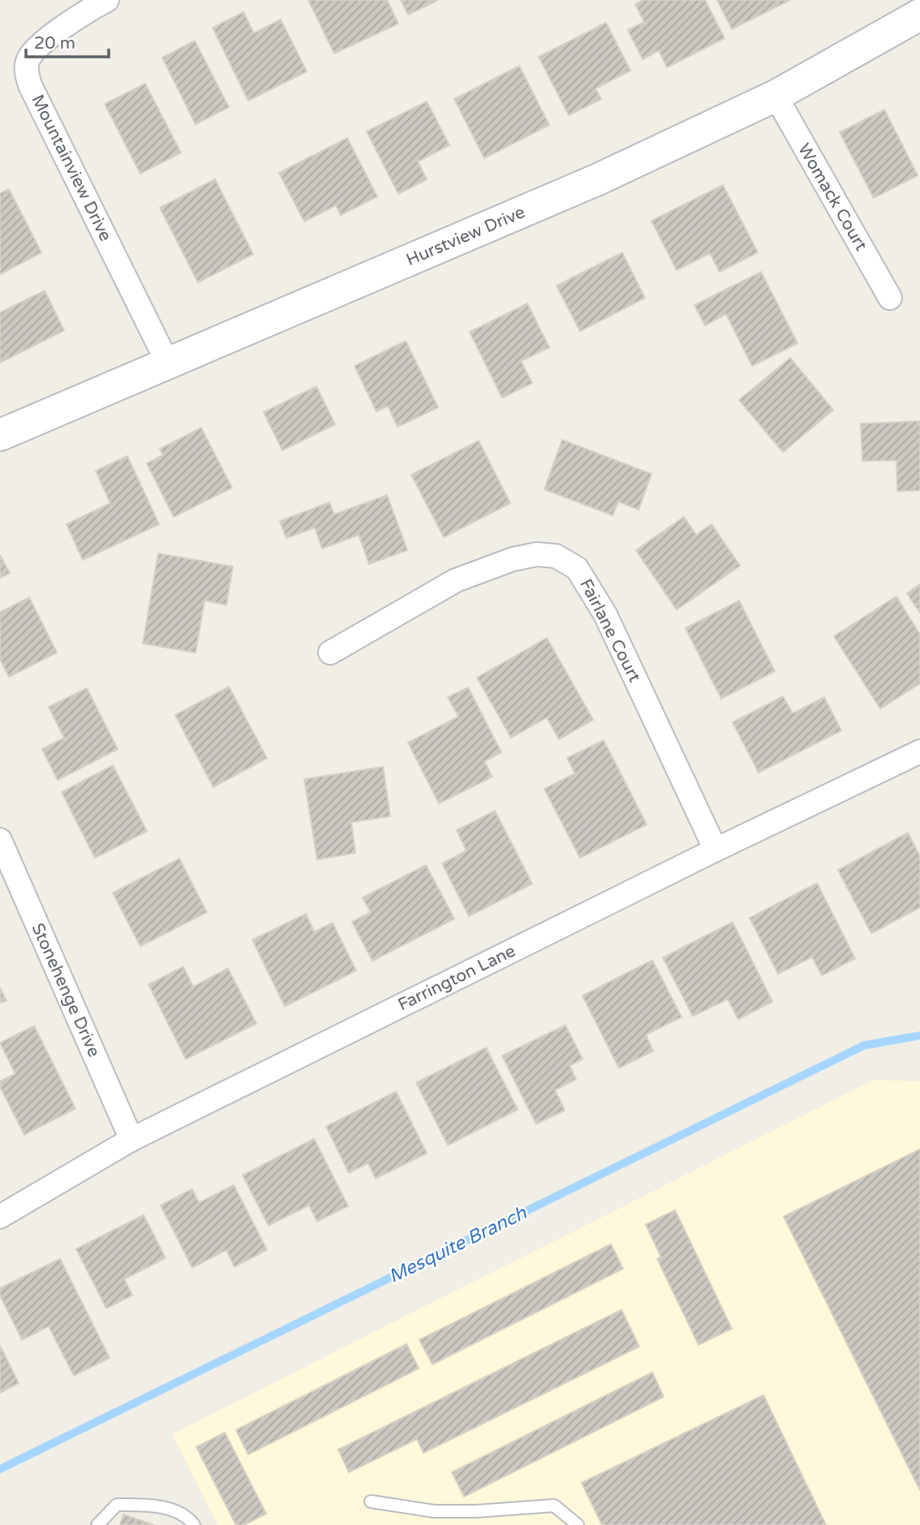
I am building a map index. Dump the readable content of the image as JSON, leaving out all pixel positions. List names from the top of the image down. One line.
{"streets":{"street":["Mountainview Drive","Womack Court","Hurstview Drive","Fairlane Court","Farrington Lane","Stonehenge Drive"]},"crossings":[["Mountainview Drive","Hurstview Drive"],["Womack Court","Hurstview Drive"],["Fairlane Court","Farrington Lane"],["Farrington Lane","Stonehenge Drive"]],"water":["Mesquite Branch"],"scale_bar":"20 m"}
